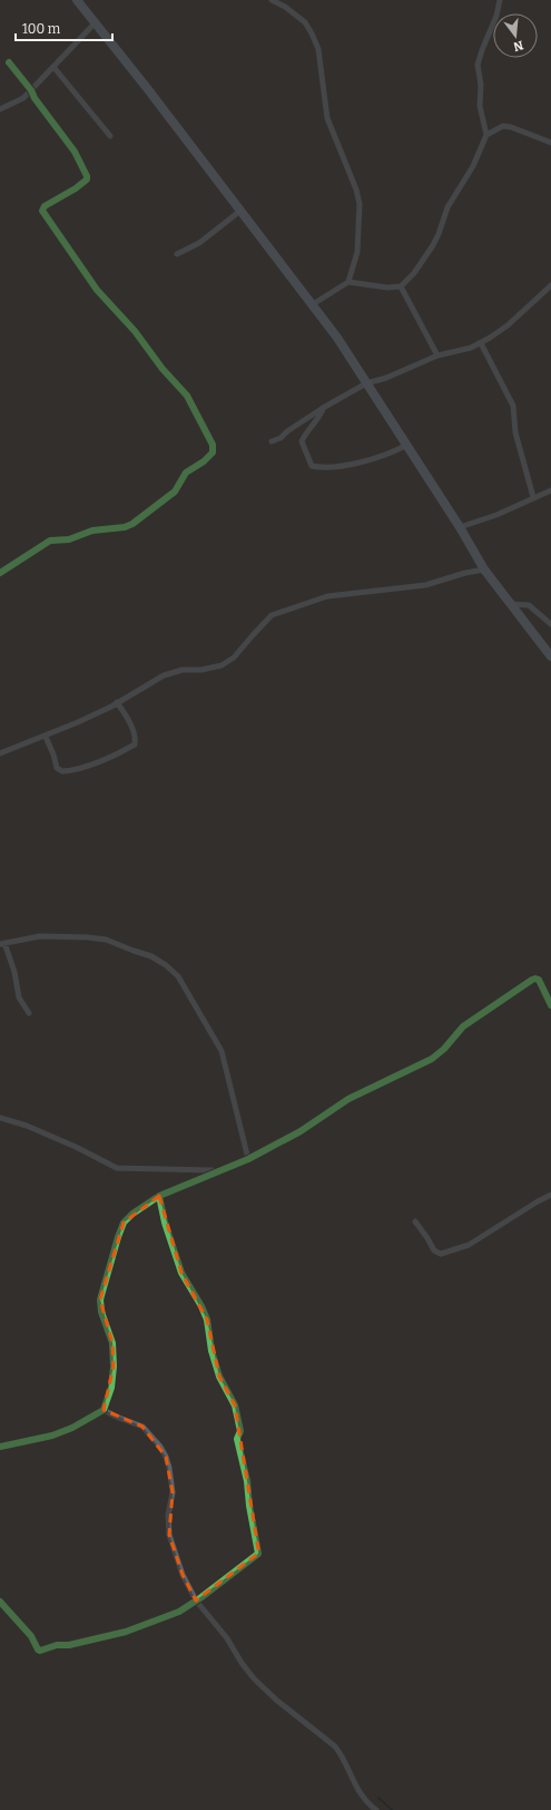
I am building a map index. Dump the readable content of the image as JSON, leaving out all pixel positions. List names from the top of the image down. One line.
{"scale_bar":"100 m","north":"bottom"}
